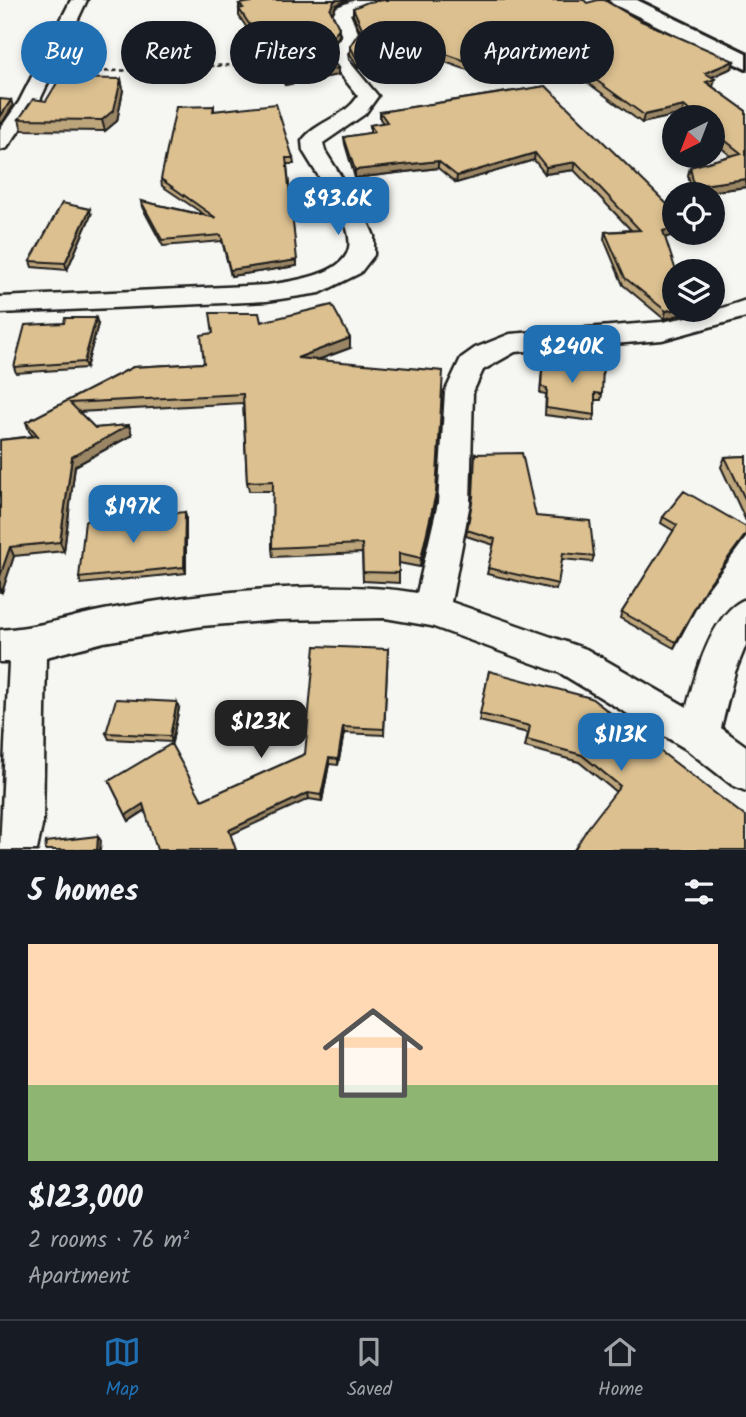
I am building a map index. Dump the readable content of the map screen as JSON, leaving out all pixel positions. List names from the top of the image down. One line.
{"north":"bottom left","page":{"chip":["Buy","Rent","Filters","New","Apartment"],"price":["$93.6K","$240K","$197K","$123K","$113K"],"heading":"5 homes","list":[{"name":"$123,000","note":"2 rooms · 76 m² · Apartment"}],"tabs":["Map","Saved","Home"]}}
